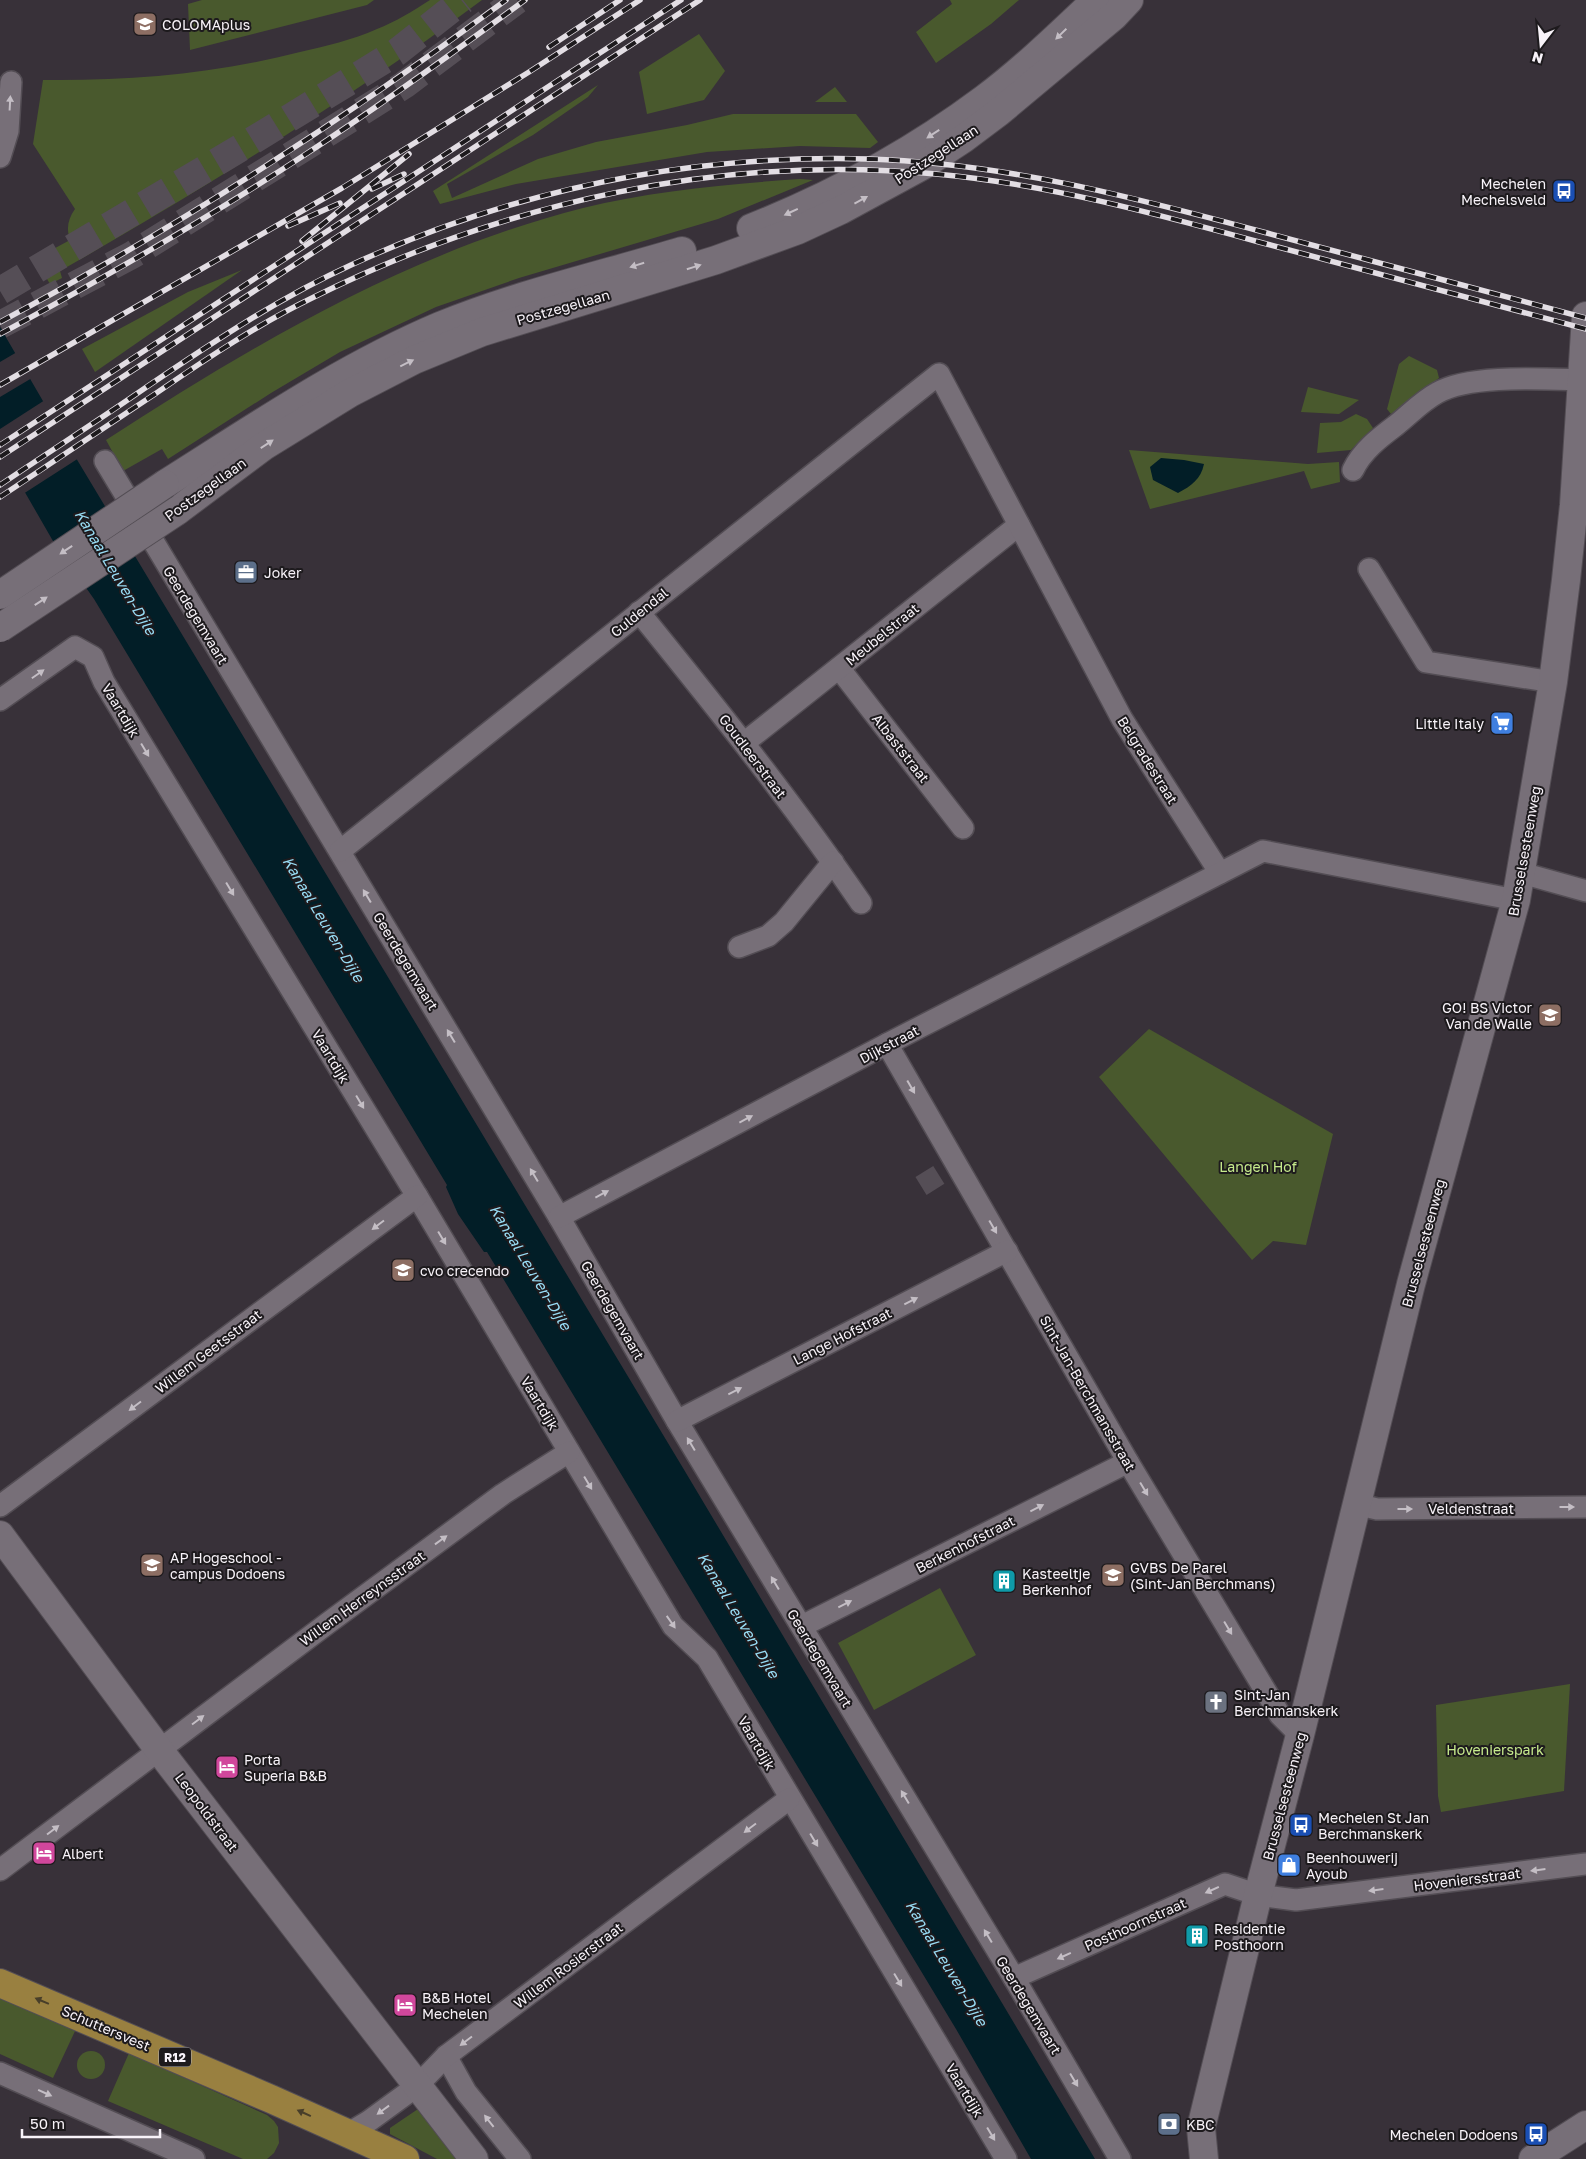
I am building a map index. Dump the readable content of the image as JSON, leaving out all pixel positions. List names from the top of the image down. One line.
{"streets":{"main road":["Postzegellaan","Brusselsesteenweg","Leopoldstraat","Schuttersvest","R12"],"street":["Guldendal","Geerdegemvaart","Meubelstraat","Vaartdijk","Albaststraat","Goudleerstraat","Belgradestraat","Dijkstraat","Lange Hofstraat","Willem Geetsstraat","Sint-Jan-Berchmansstraat","Veldenstraat","Berkenhofstraat","Willem Herreynsstraat","Hoveniersstraat","Posthoornstraat","Willem Rosierstraat"]},"crossings":[["Guldendal","Geerdegemvaart"],["Guldendal","Goudleerstraat"],["Guldendal","Belgradestraat"],["Geerdegemvaart","Dijkstraat"],["Geerdegemvaart","Lange Hofstraat"],["Geerdegemvaart","Berkenhofstraat"],["Geerdegemvaart","Posthoornstraat"],["Meubelstraat","Albaststraat"],["Meubelstraat","Goudleerstraat"],["Meubelstraat","Belgradestraat"],["Vaartdijk","Willem Geetsstraat"],["Vaartdijk","Willem Herreynsstraat"],["Vaartdijk","Willem Rosierstraat"],["Belgradestraat","Dijkstraat"],["Brusselsesteenweg","Sint-Jan-Berchmansstraat"],["Brusselsesteenweg","Veldenstraat"],["Brusselsesteenweg","Hoveniersstraat"],["Brusselsesteenweg","Posthoornstraat"],["Dijkstraat","Sint-Jan-Berchmansstraat"],["Lange Hofstraat","Sint-Jan-Berchmansstraat"],["Sint-Jan-Berchmansstraat","Berkenhofstraat"],["Willem Herreynsstraat","Leopoldstraat"],["Leopoldstraat","Willem Rosierstraat"],["Hoveniersstraat","Posthoornstraat"],["Willem Rosierstraat","Schuttersvest"],["Willem Rosierstraat","R12"],["Schuttersvest","R12"]],"one_way":["Vaartdijk","Dijkstraat","Lange Hofstraat","Willem Geetsstraat","Sint-Jan-Berchmansstraat","Veldenstraat","Berkenhofstraat","Willem Herreynsstraat","Hoveniersstraat","Posthoornstraat","Willem Rosierstraat","Schuttersvest"],"water":["Kanaal Leuven-Dijle"],"parks":["Langen Hof","Hovenierspark"],"places":{"school or university":["COLOMAplus","GO! BS Victor Van de Walle","cvo crecendo","AP Hogeschool - campus Dodoens","GVBS De Parel (Sint-Jan Berchmans)"],"bus stop":["Mechelen Mechelsveld","Mechelen St Jan Berchmanskerk","Mechelen Dodoens"],"office":["Joker"],"supermarket":["Little Italy"],"building":["Kasteeltje Berkenhof","Residentie Posthoorn"],"church":["Sint-Jan Berchmanskerk"],"hotel":["Porta Superia B&B","Albert","B&B Hotel Mechelen"],"shop":["Beenhouwerij Ayoub"],"bank":["KBC"]},"scale_bar":"50 m","north":"bottom"}
